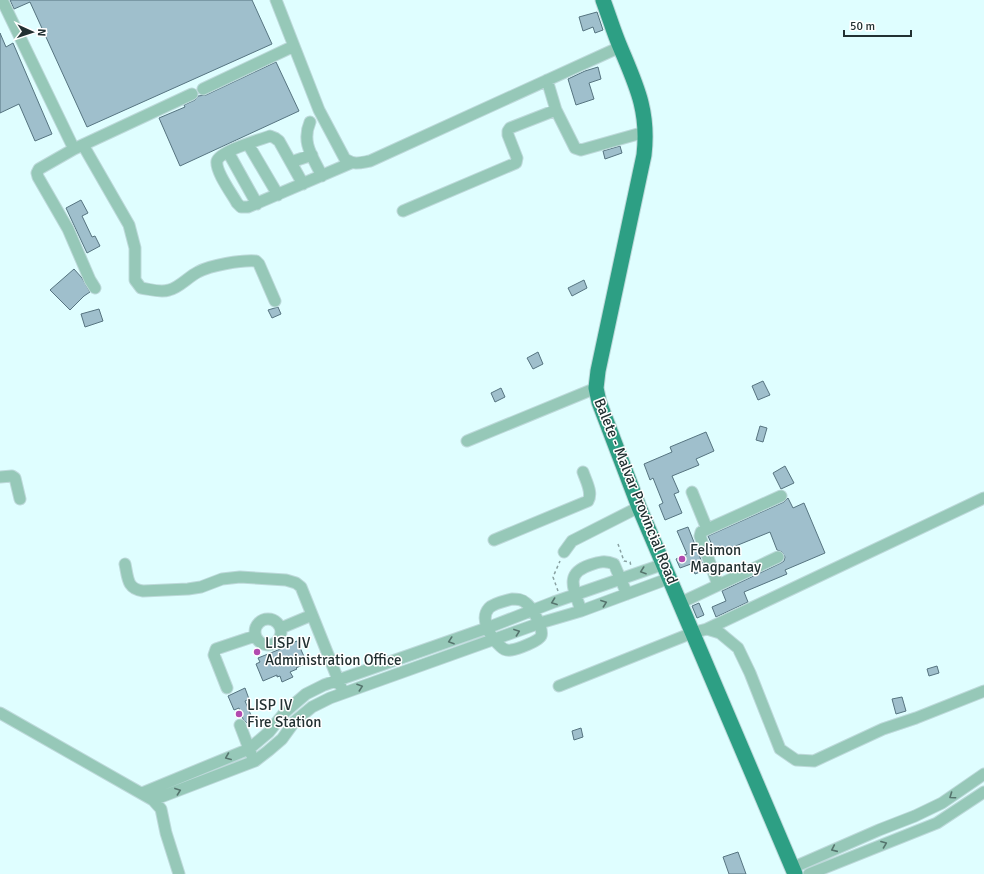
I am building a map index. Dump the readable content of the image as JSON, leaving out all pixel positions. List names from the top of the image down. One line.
{"streets":{"main road":["Balete - Malvar Provincial Road"]},"places":["Felimon Magpantay","LISP IV Administration Office","LISP IV Fire Station"],"scale_bar":"50 m","north":"right"}
